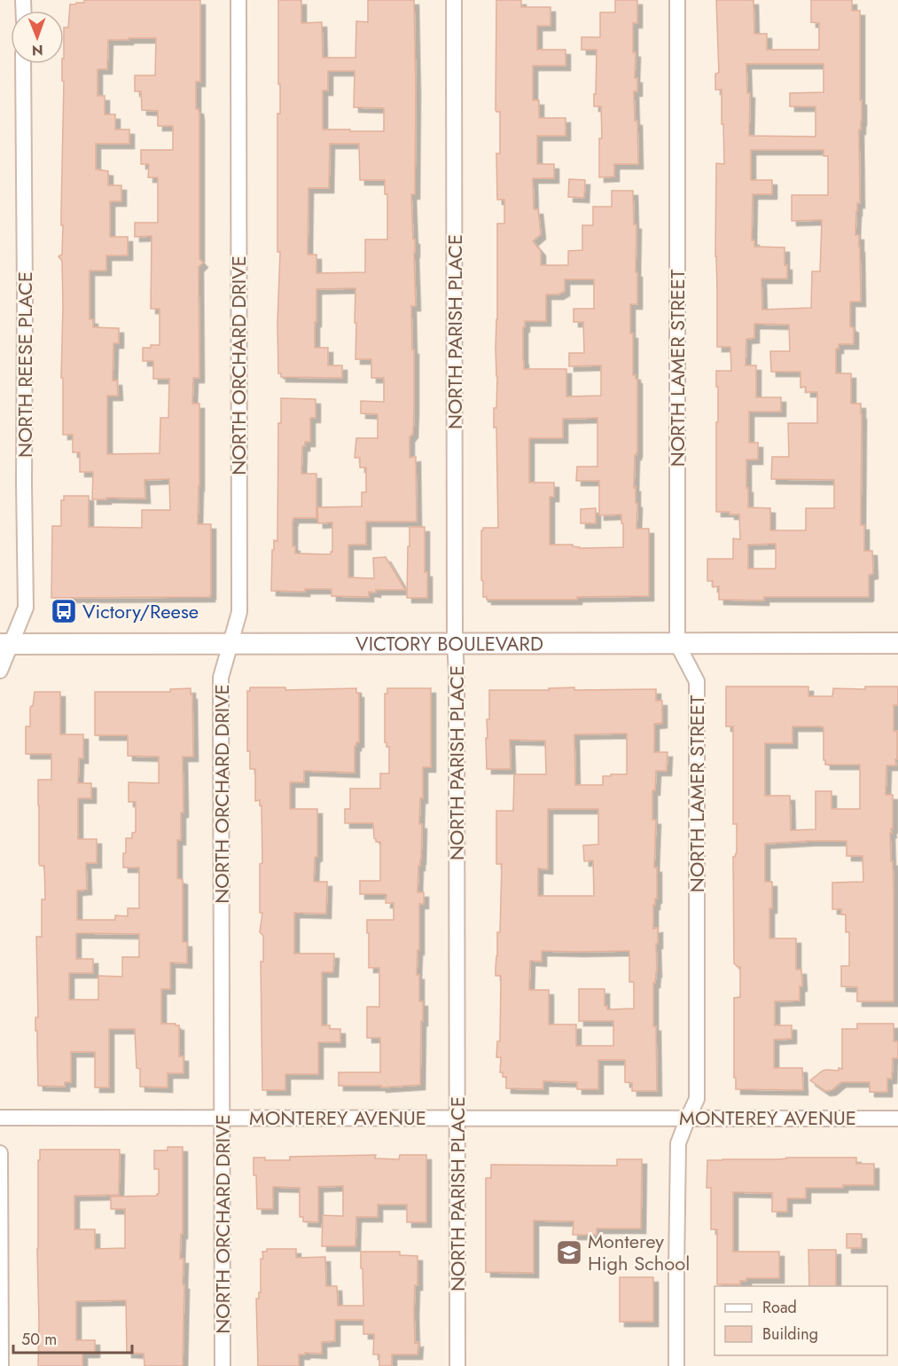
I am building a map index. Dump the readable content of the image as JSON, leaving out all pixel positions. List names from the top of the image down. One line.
{"streets":{"main road":["VICTORY BOULEVARD"],"street":["NORTH PARISH PLACE","NORTH REESE PLACE","NORTH ORCHARD DRIVE","NORTH LAMER STREET","MONTEREY AVENUE"]},"crossings":[["NORTH PARISH PLACE","VICTORY BOULEVARD"],["NORTH PARISH PLACE","MONTEREY AVENUE"],["NORTH REESE PLACE","VICTORY BOULEVARD"],["NORTH ORCHARD DRIVE","VICTORY BOULEVARD"],["NORTH ORCHARD DRIVE","MONTEREY AVENUE"],["NORTH LAMER STREET","VICTORY BOULEVARD"],["NORTH LAMER STREET","MONTEREY AVENUE"]],"places":{"bus stop":["Victory/Reese"],"school or university":["Monterey High School"]},"legend":["Road","Building"],"scale_bar":"50 m","north":"bottom"}
